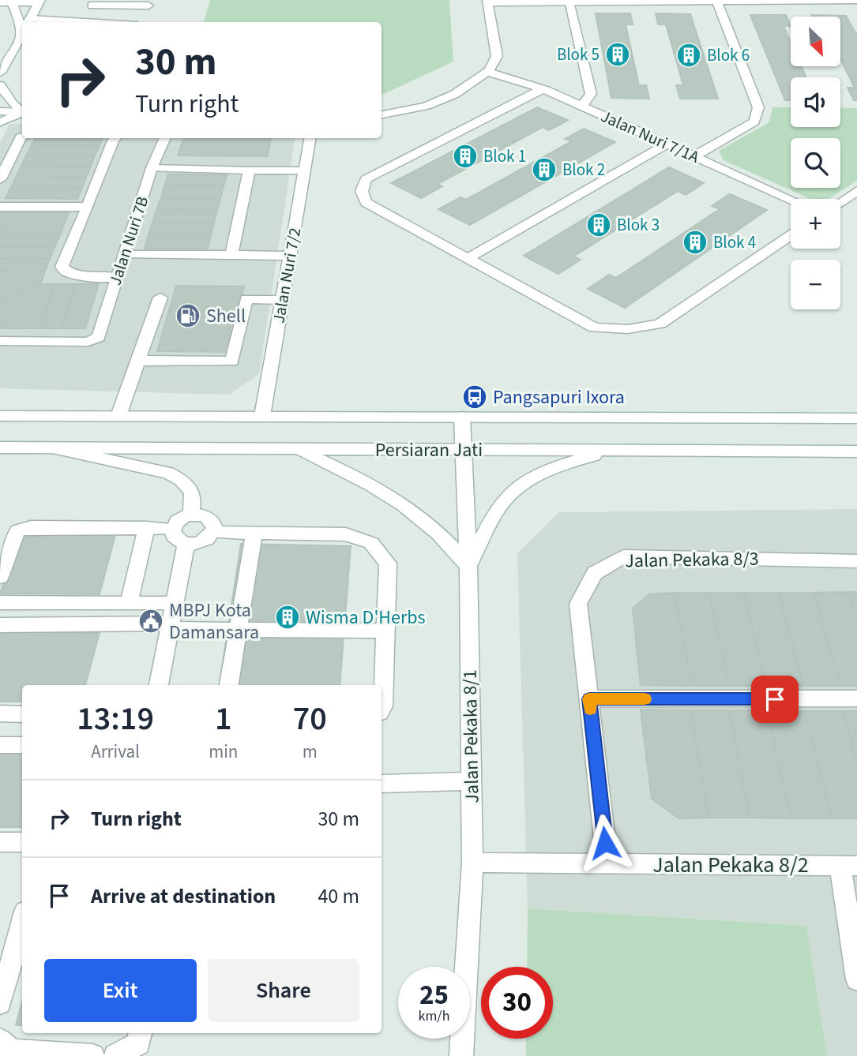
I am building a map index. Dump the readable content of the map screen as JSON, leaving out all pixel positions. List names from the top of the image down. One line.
{"streets":{"street":["Jalan Nuri 7/1A","Jalan Nuri 7B","Jalan Nuri 7/2","Persiaran Jati","Jalan Pekaka 8/3","Jalan Pekaka 8/1","Jalan Pekaka 8/2"]},"crossings":[["Jalan Nuri 7/2","Persiaran Jati"],["Persiaran Jati","Jalan Pekaka 8/1"],["Jalan Pekaka 8/3","Jalan Pekaka 8/2"],["Jalan Pekaka 8/1","Jalan Pekaka 8/2"]],"places":{"building":["Blok 5","Blok 6","Blok 1","Blok 2","Blok 3","Blok 4","Wisma D'Herbs"],"fuel station":["Shell"],"bus stop":["Pangsapuri Ixora"],"public building":["MBPJ Kota Damansara"]},"north":"bottom right","page":{"map_buttons":["+","−"],"turn":["30 m","Turn right"],"eta":["13:19","Arrival","1","min","70","m"],"list":[{"name":"Turn right","value":"30 m"},{"name":"Arrive at destination","value":"40 m"}],"buttons":["Exit","Share"],"speed":"25 km/h","limit":"30"}}
